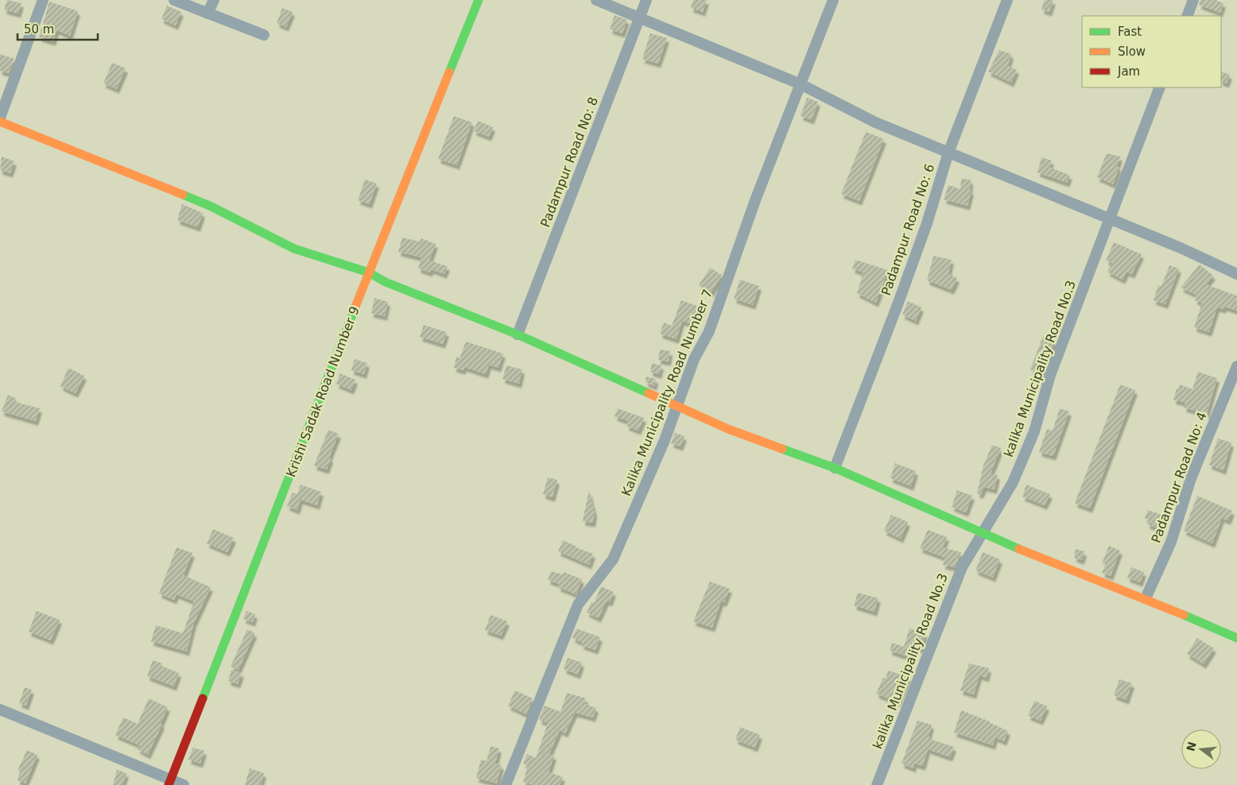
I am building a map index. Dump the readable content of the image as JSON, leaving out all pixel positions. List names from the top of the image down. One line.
{"streets":{"street":["Padampur Road No: 8","Padampur Road No: 6","kalika Municipality Road No.3","Krishi Sadak Road Number 9","Kalika Municipality Road Number 7","Padampur Road No: 4"]},"legend":["Fast","Slow","Jam"],"scale_bar":"50 m","north":"left"}
